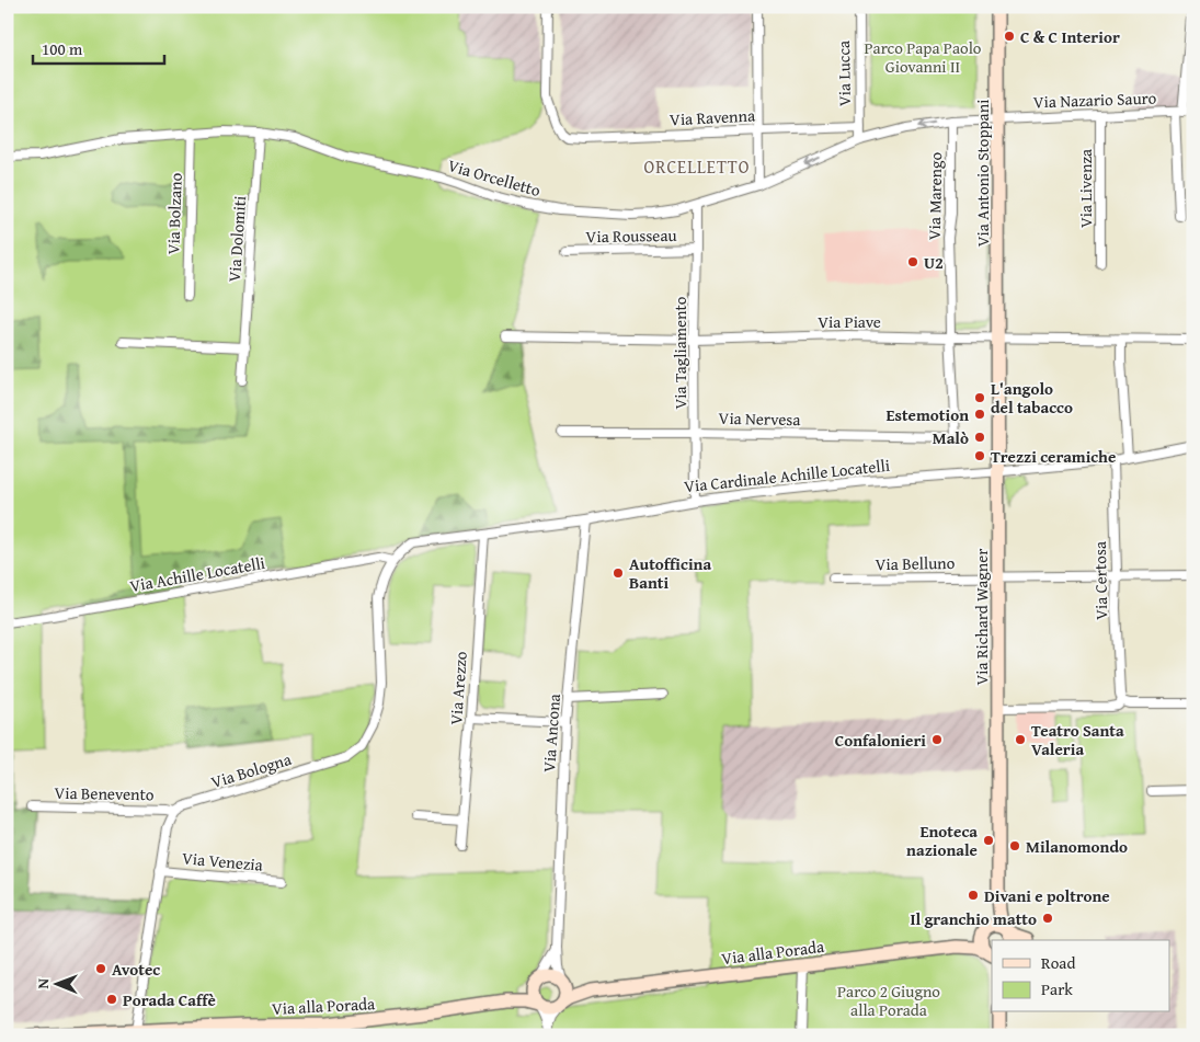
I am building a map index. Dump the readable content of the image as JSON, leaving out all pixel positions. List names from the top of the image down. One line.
{"streets":{"street":["Via Lucca","Via Nazario Sauro","Via Ravenna","Via Antonio Stoppani","Via Orcelletto","Via Livenza","Via Marengo","Via Bolzano","Via Rousseau","Via Dolomiti","Via Piave","Via Tagliamento","Via Nervesa","Via Cardinale Achille Locatelli","Via Belluno","Via Achille Locatelli","Via Certosa","Via Richard Wagner","Via Arezzo","Via Ancona","Via Bologna","Via Benevento","Via Venezia","Via alla Porada"]},"crossings":[["Via Lucca","Via Ravenna"],["Via Lucca","Via Orcelletto"],["Via Nazario Sauro","Via Antonio Stoppani"],["Via Nazario Sauro","Via Orcelletto"],["Via Nazario Sauro","Via Livenza"],["Via Antonio Stoppani","Via Orcelletto"],["Via Antonio Stoppani","Via Piave"],["Via Antonio Stoppani","Via Richard Wagner"],["Via Orcelletto","Via Marengo"],["Via Orcelletto","Via Bolzano"],["Via Orcelletto","Via Dolomiti"],["Via Orcelletto","Via Tagliamento"],["Via Marengo","Via Piave"],["Via Marengo","Via Nervesa"],["Via Rousseau","Via Tagliamento"],["Via Piave","Via Tagliamento"],["Via Piave","Via Richard Wagner"],["Via Tagliamento","Via Nervesa"],["Via Tagliamento","Via Cardinale Achille Locatelli"],["Via Cardinale Achille Locatelli","Via Achille Locatelli"],["Via Cardinale Achille Locatelli","Via Certosa"],["Via Cardinale Achille Locatelli","Via Richard Wagner"],["Via Cardinale Achille Locatelli","Via Arezzo"],["Via Cardinale Achille Locatelli","Via Ancona"],["Via Cardinale Achille Locatelli","Via Bologna"],["Via Belluno","Via Certosa"],["Via Belluno","Via Richard Wagner"],["Via Achille Locatelli","Via Bologna"],["Via Richard Wagner","Via alla Porada"],["Via Ancona","Via alla Porada"],["Via Bologna","Via Benevento"]],"districts":["ORCELLETTO"],"parks":["Parco Papa Paolo Giovanni II","Parco 2 Giugno alla Porada"],"places":["C & C Interior","U2","L'angolo del tabacco","Estemotion","Malò","Trezzi ceramiche","Autofficina Banti","Confalonieri","Teatro Santa Valeria","Enoteca nazionale","Milanomondo","Divani e poltrone","Il granchio matto","Avotec","Porada Caffè"],"legend":["Road","Park"],"scale_bar":"100 m","north":"left"}
